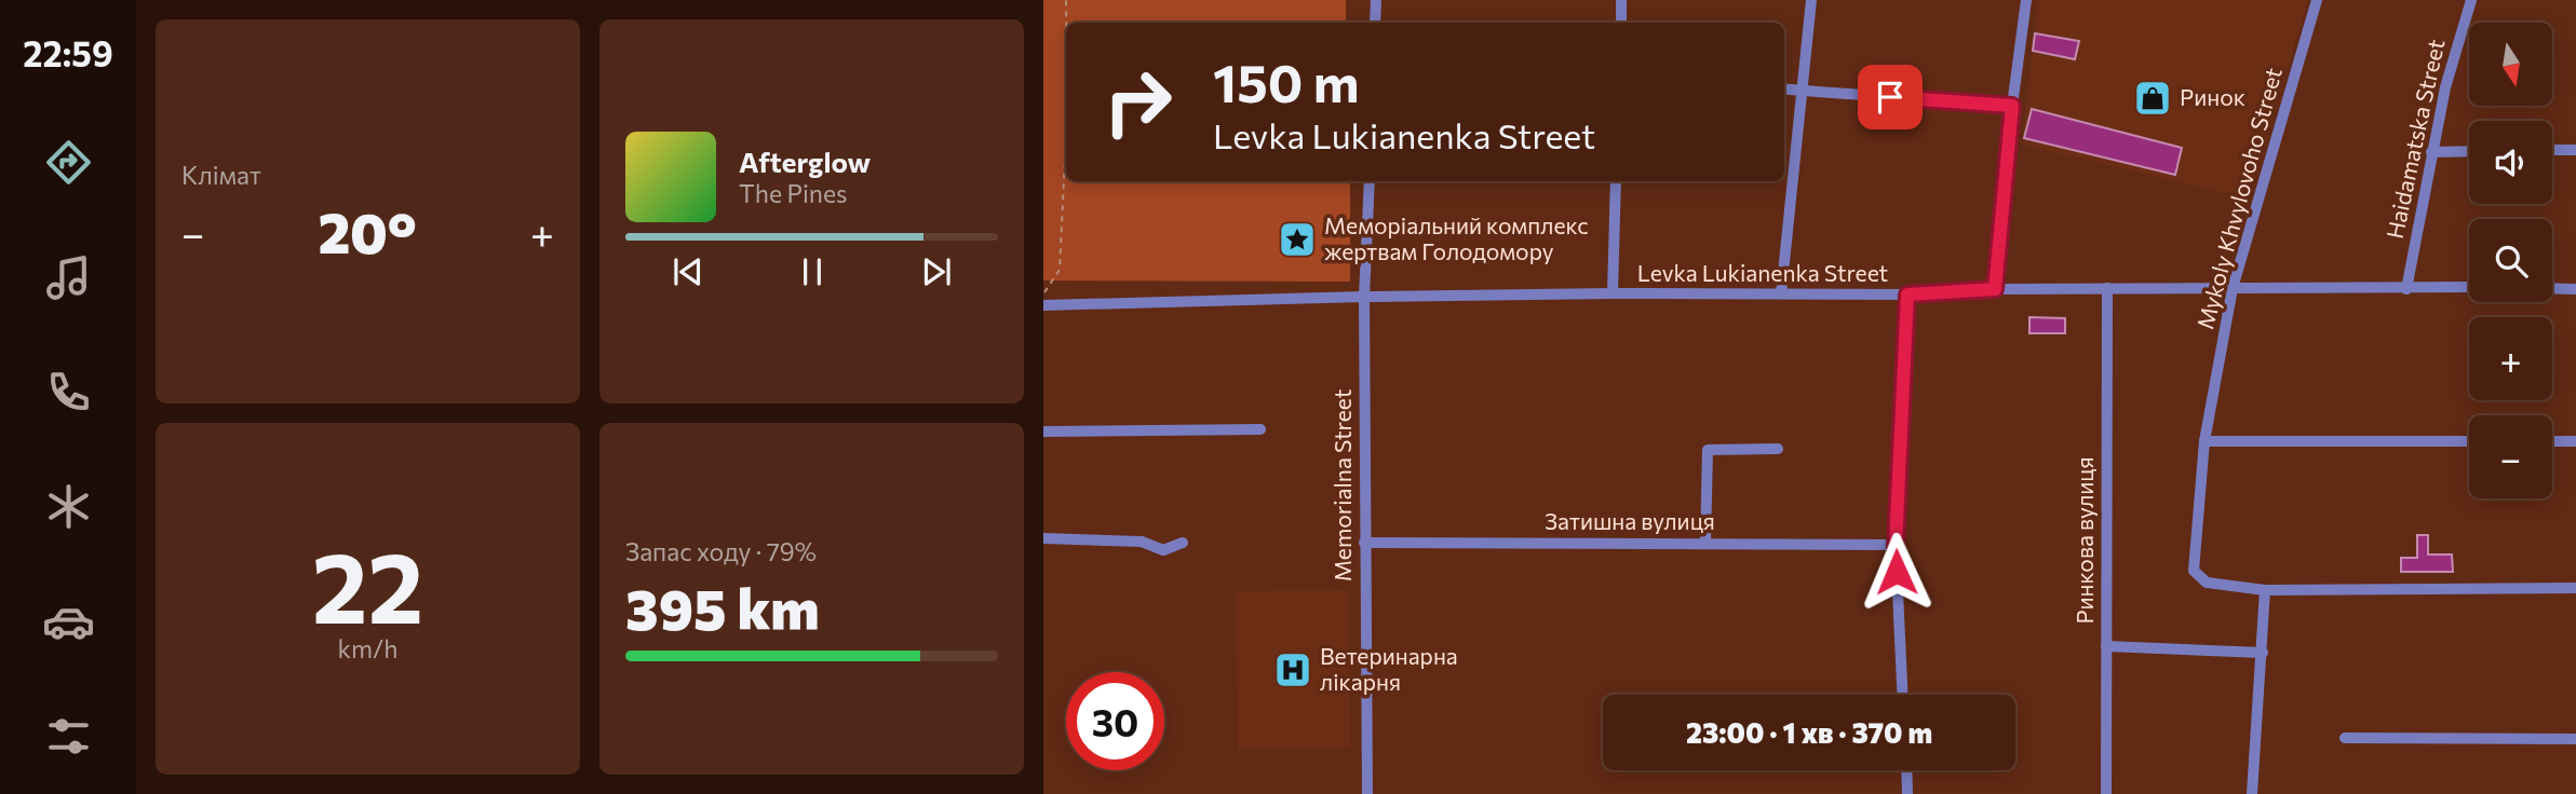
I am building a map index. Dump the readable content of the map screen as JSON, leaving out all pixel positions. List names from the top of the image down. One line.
{"streets":{"street":["Haidamatska Street","Mykoly Khvylovoho Street","Levka Lukianenka Street","Memorialna Street","Затишна вулиця","Ринкова вулиця"]},"crossings":[["Haidamatska Street","Levka Lukianenka Street"],["Mykoly Khvylovoho Street","Levka Lukianenka Street"],["Levka Lukianenka Street","Memorialna Street"],["Levka Lukianenka Street","Ринкова вулиця"],["Memorialna Street","Затишна вулиця"]],"places":{"shop":["Ринок"],"place":["Меморіальний комплекс жертвам Голодомору"],"hospital":["Ветеринарна лікарня"]},"north":"bottom","page":{"tabs":"22:59","tile":["Клімат",["22","km/h"],["Запас ходу · 79%","395 km"]],"map_buttons":["+","−"],"turn":["150 m","Levka Lukianenka Street"],"song":["Afterglow","The Pines"],"heat":["−","20°","+"],"limit":"30","trip":"23:00 · 1 хв · 370 m"}}
